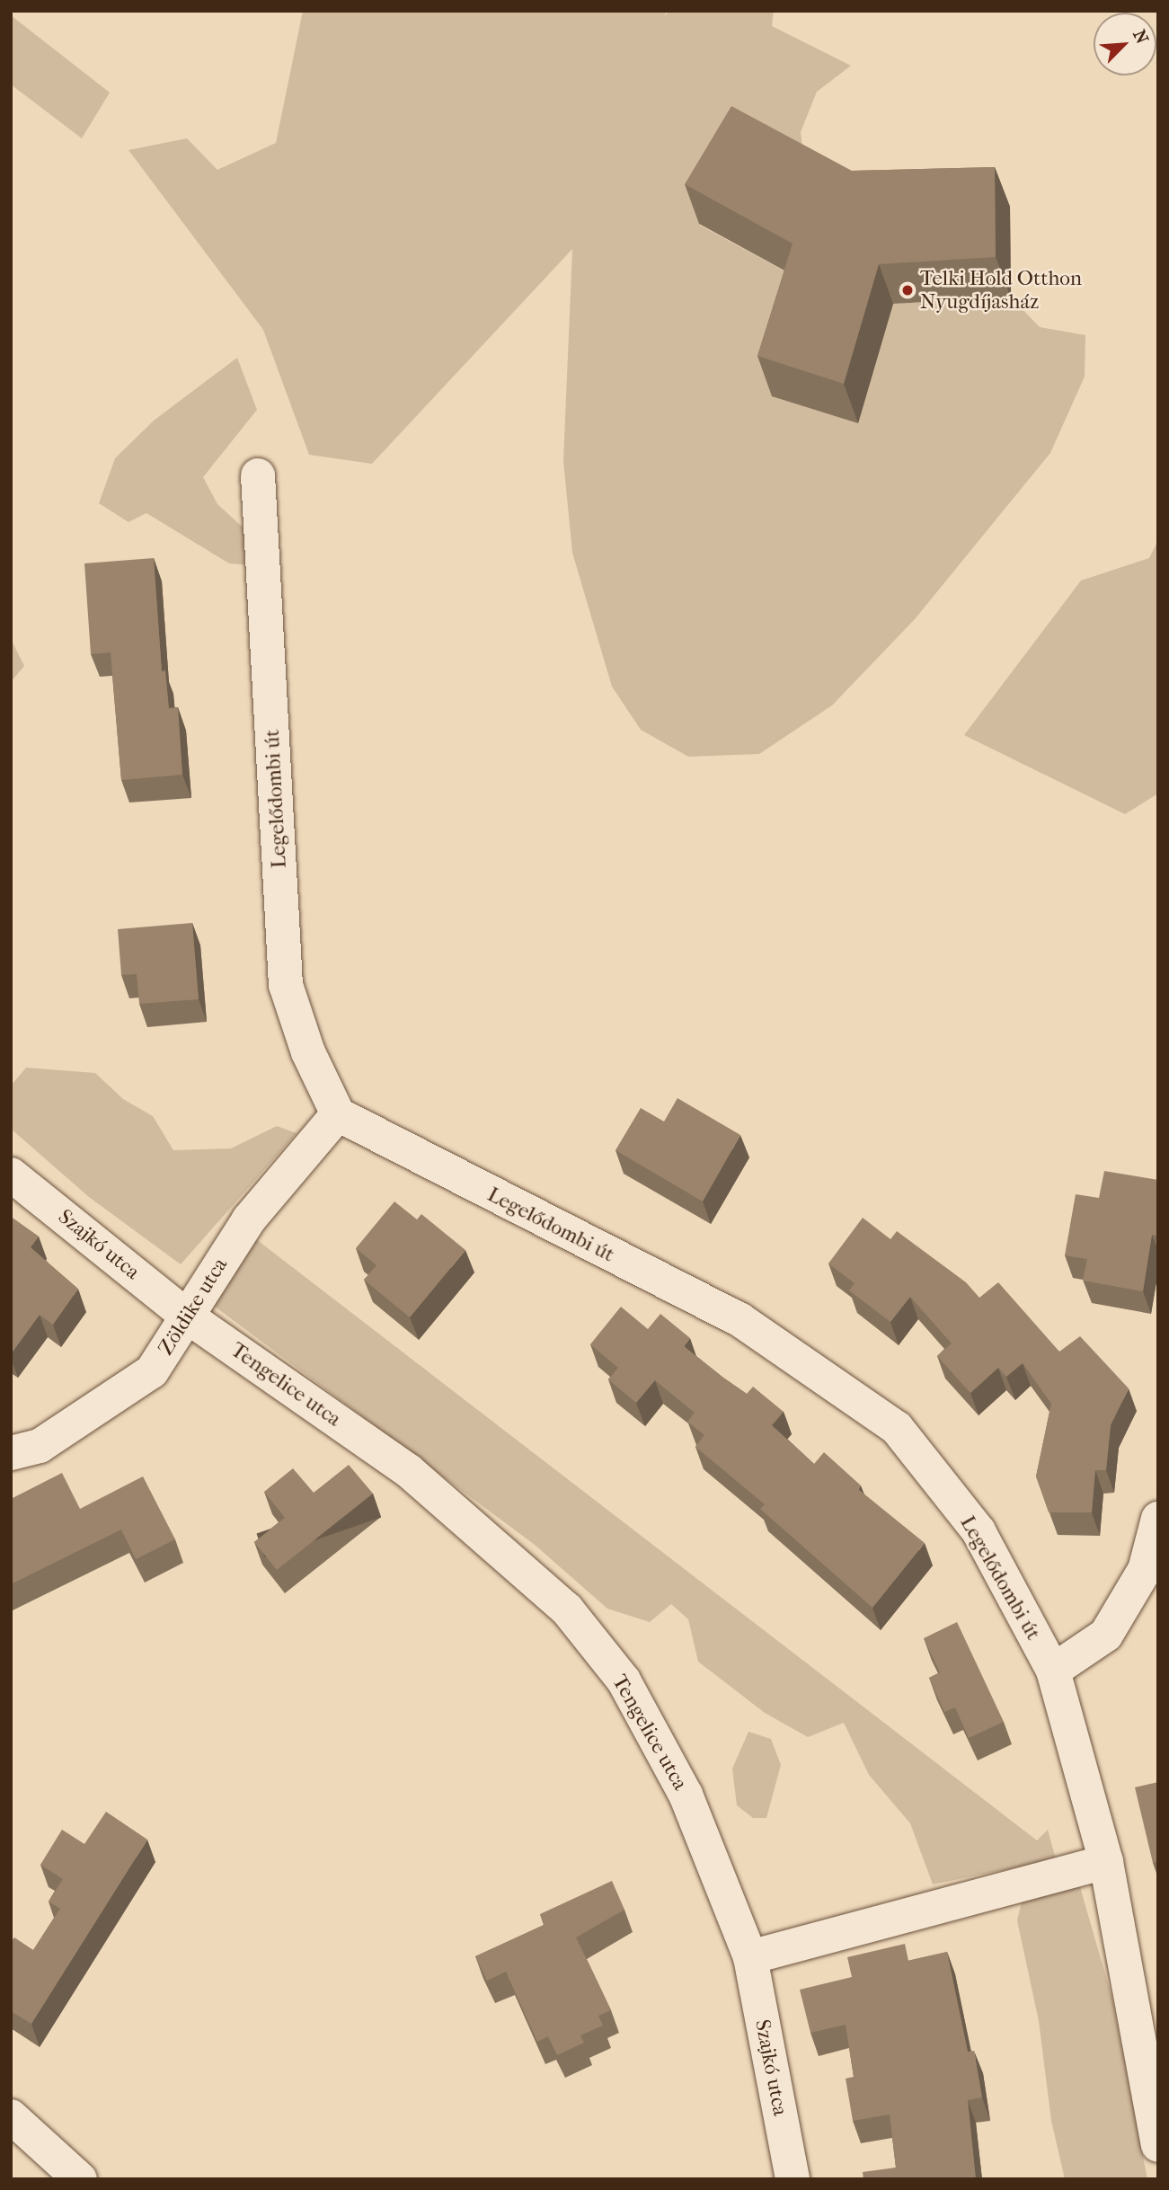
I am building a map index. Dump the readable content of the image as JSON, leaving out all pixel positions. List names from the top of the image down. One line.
{"streets":{"street":["Legelődombi út","Szajkó utca","Zöldike utca","Tengelice utca"]},"crossings":[["Legelődombi út","Zöldike utca"],["Szajkó utca","Zöldike utca"],["Szajkó utca","Tengelice utca"],["Zöldike utca","Tengelice utca"]],"places":["Telki Hold Otthon Nyugdíjasház"],"north":"top right"}
